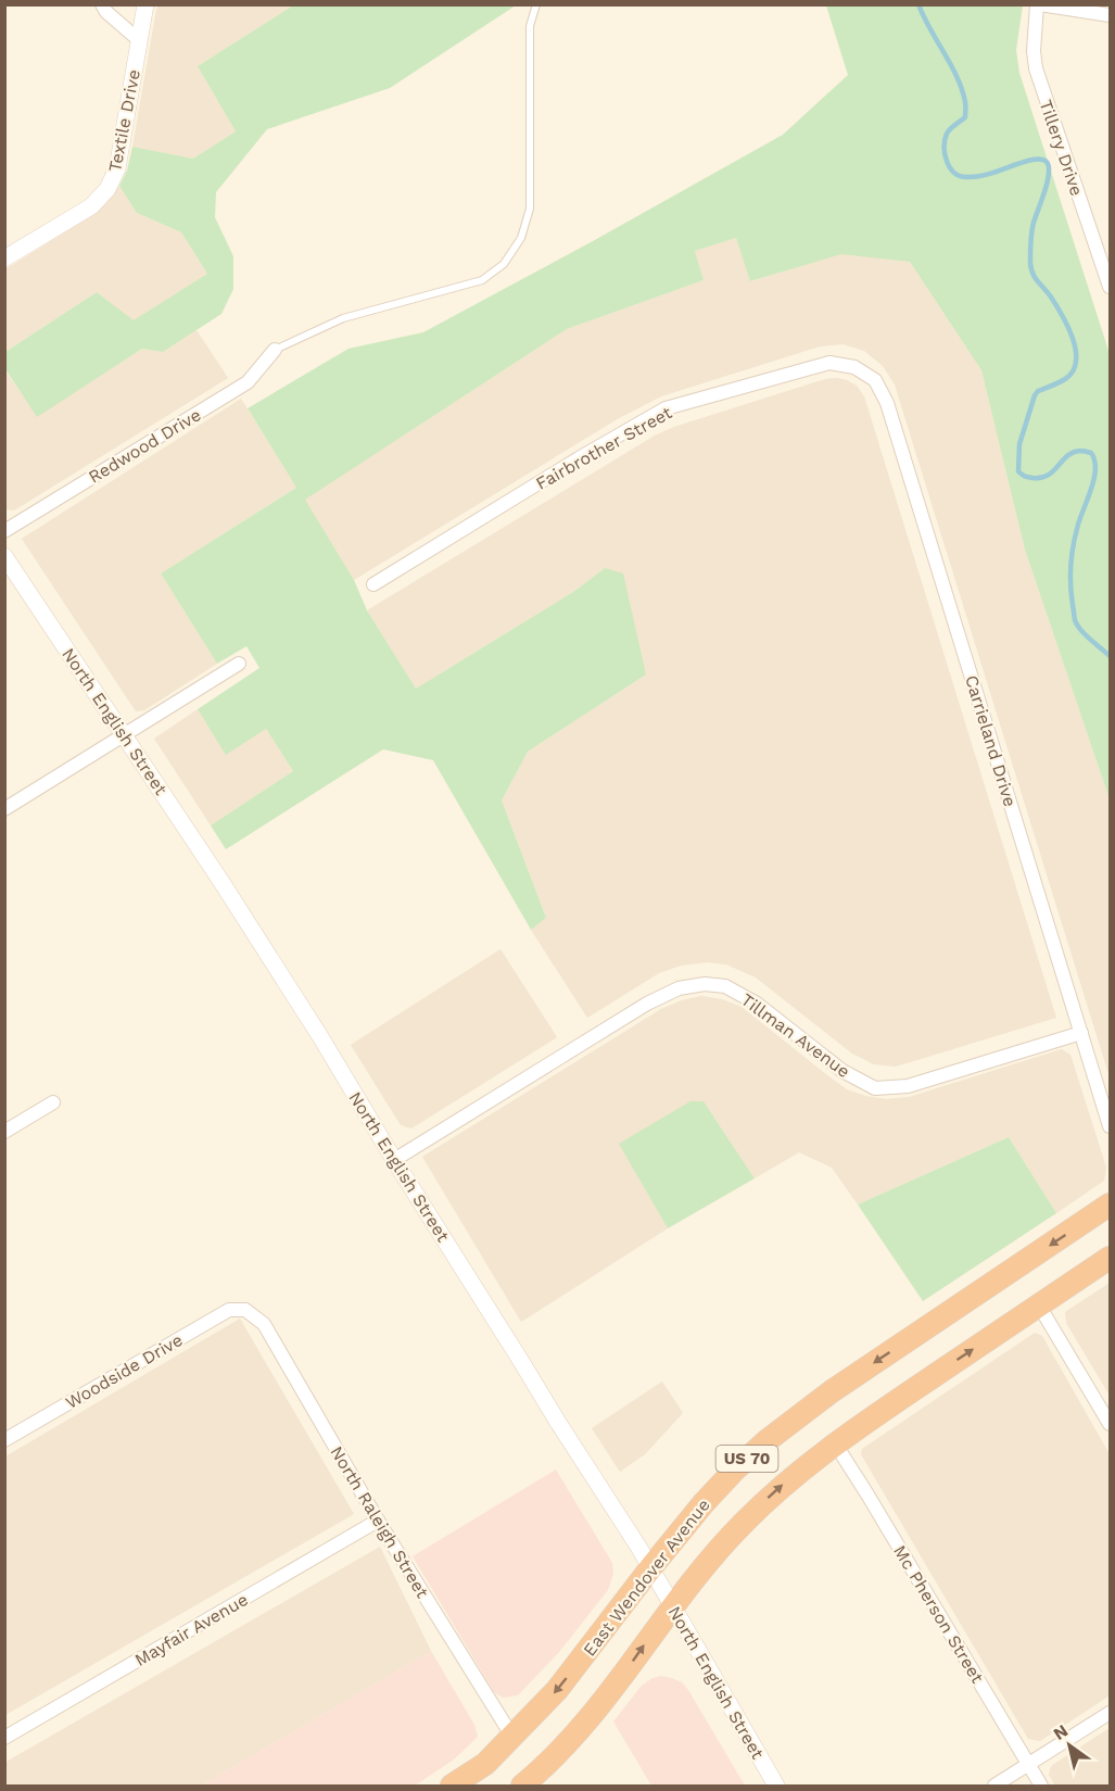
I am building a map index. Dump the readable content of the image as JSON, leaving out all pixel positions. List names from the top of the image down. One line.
{"streets":{"highway":["US 70","East Wendover Avenue"],"street":["Textile Drive","Tillery Drive","Redwood Drive","Fairbrother Street","North English Street","Carrieland Drive","Tillman Avenue","Woodside Drive","North Raleigh Street","Mc Pherson Street","Mayfair Avenue"]},"crossings":[["Fairbrother Street","Carrieland Drive"],["North English Street","Tillman Avenue"],["North English Street","US 70"],["North English Street","East Wendover Avenue"],["Carrieland Drive","Tillman Avenue"],["Woodside Drive","North Raleigh Street"],["US 70","Mc Pherson Street"],["North Raleigh Street","East Wendover Avenue"],["North Raleigh Street","Mayfair Avenue"]],"north":"top left"}
